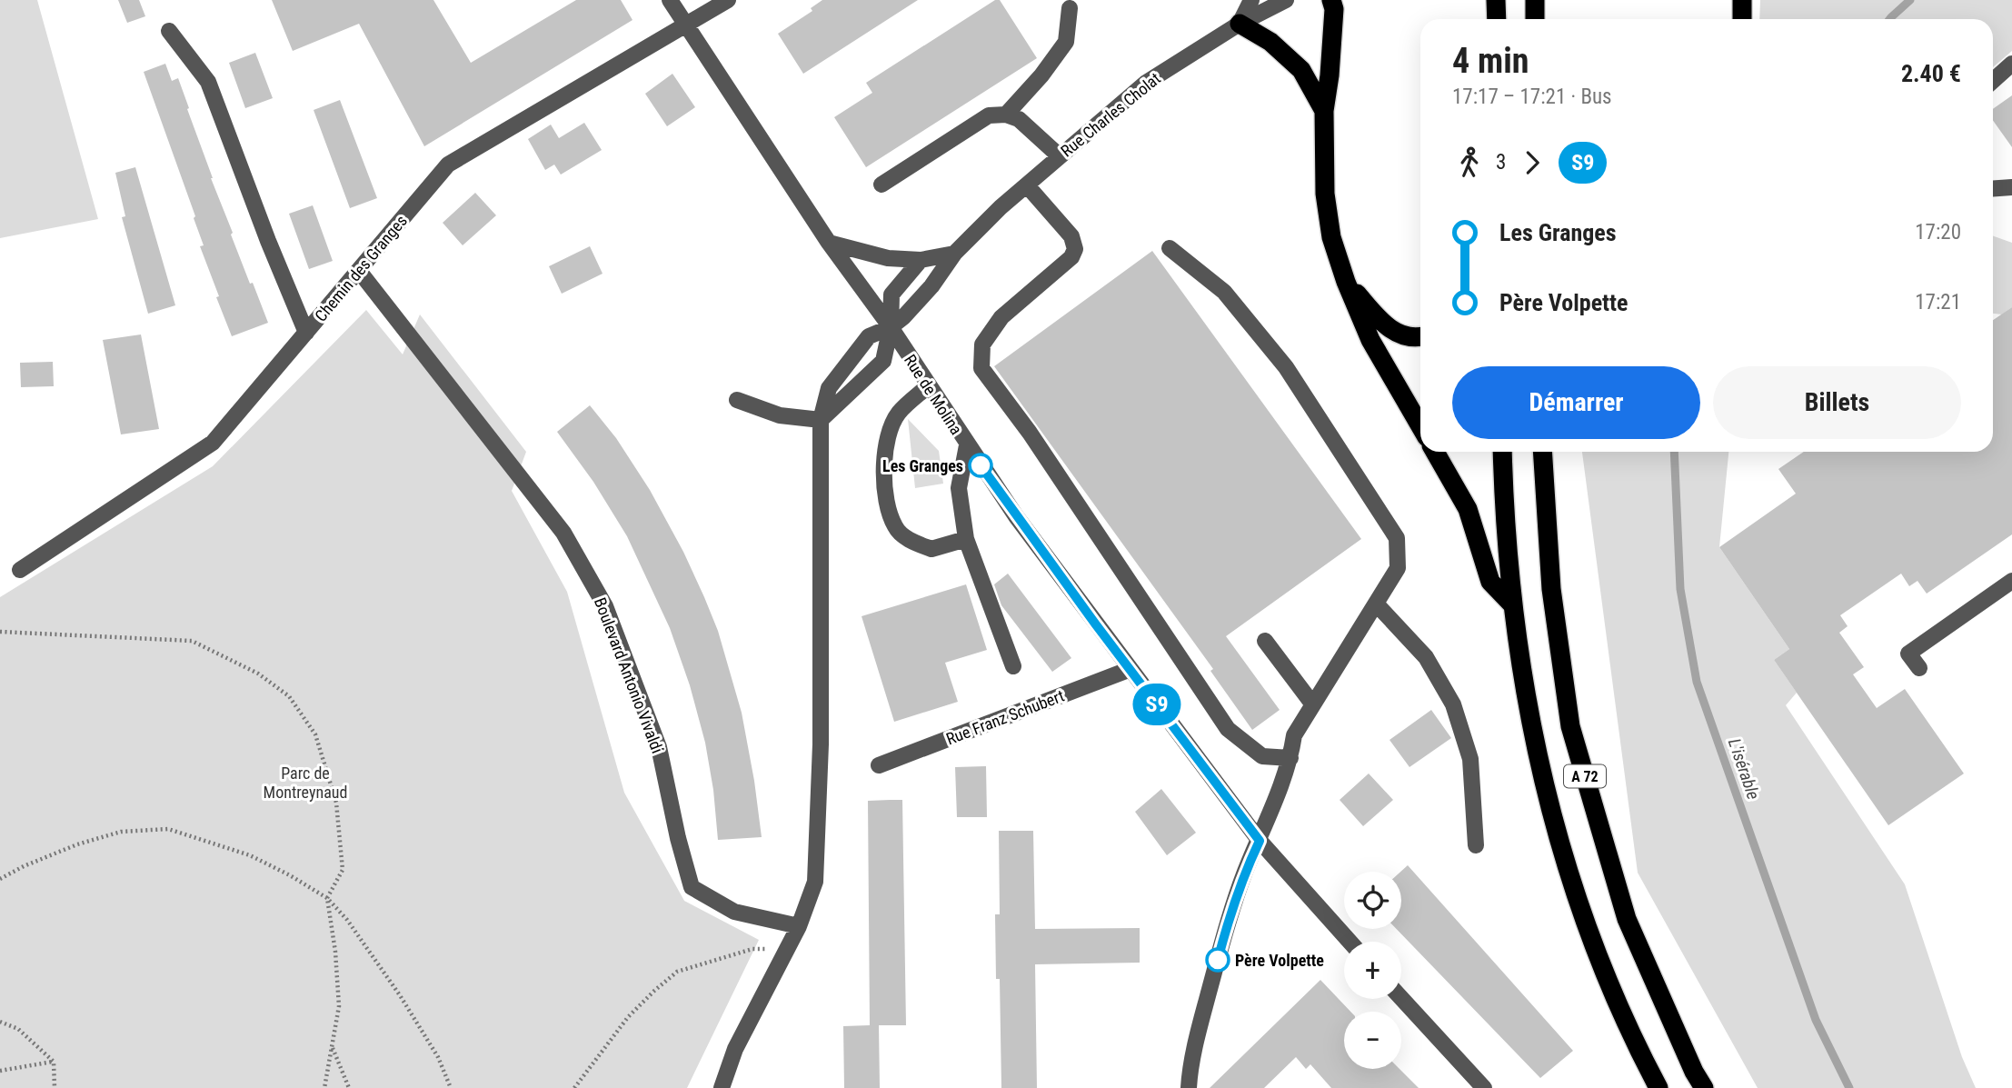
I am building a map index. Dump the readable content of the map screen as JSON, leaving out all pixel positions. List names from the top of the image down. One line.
{"streets":{"highway":["A 72"],"street":["Rue Charles Cholat","Chemin des Granges","Rue de Molina","Boulevard Antonio Vivaldi","Rue Franz Schubert"]},"crossings":[["Rue Charles Cholat","Rue de Molina"],["Chemin des Granges","Rue de Molina"],["Chemin des Granges","Boulevard Antonio Vivaldi"],["Rue de Molina","Rue Franz Schubert"]],"water":["L'isérable"],"parks":["Parc de Montreynaud"],"places":["Les Granges","Père Volpette"],"lines":["bus line S9"],"page":{"on_map":"S9","heading":["4 min","17:17 – 17:21 · Bus","2.40 €"],"legs":["3","S9"],"list":[{"name":"Les Granges","value":"17:20"},{"name":"Père Volpette","value":"17:21"}],"buttons":["Démarrer","Billets"],"map_buttons":["+","−"]}}
